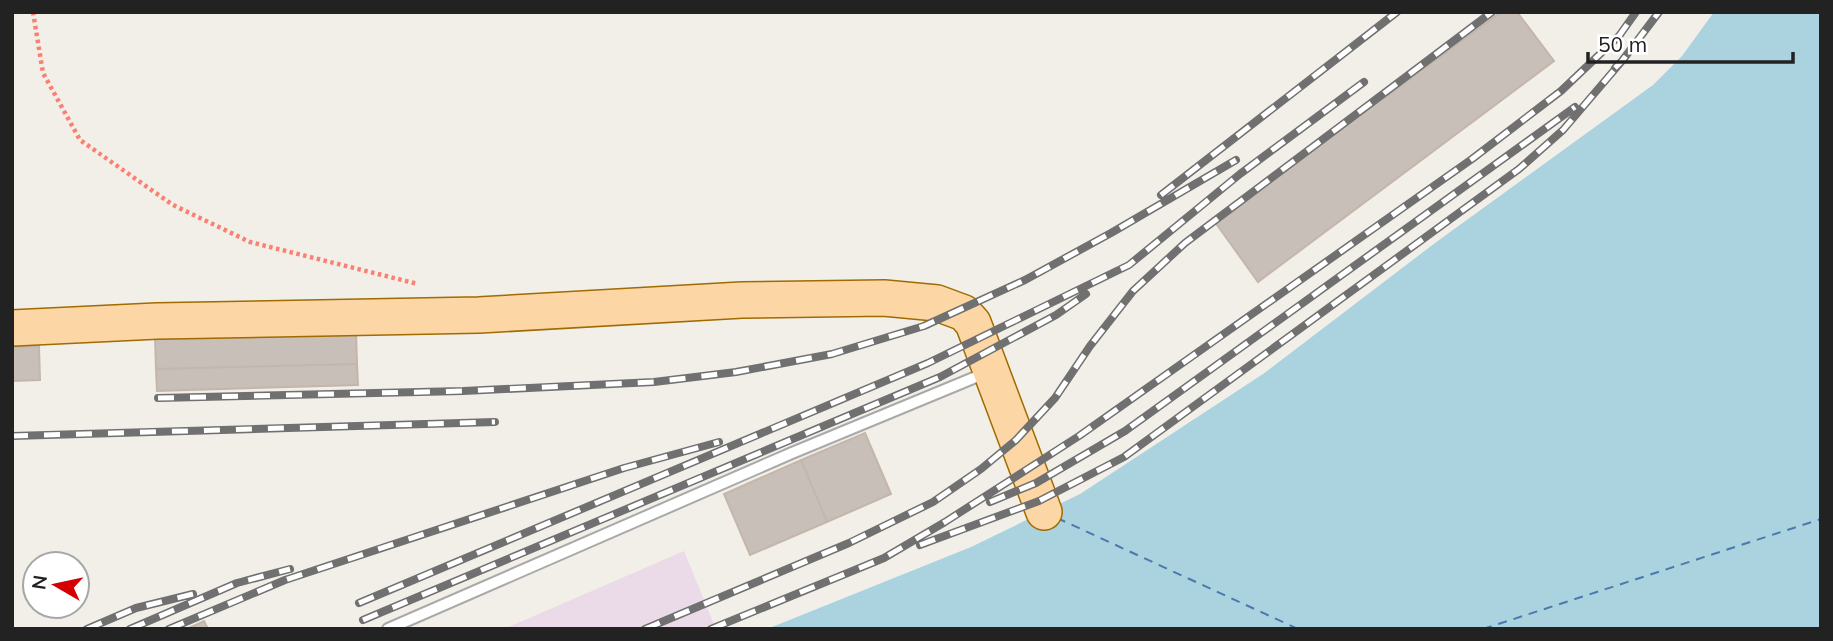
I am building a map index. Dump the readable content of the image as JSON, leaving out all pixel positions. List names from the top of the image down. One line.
{"scale_bar":"50 m","north":"left"}
